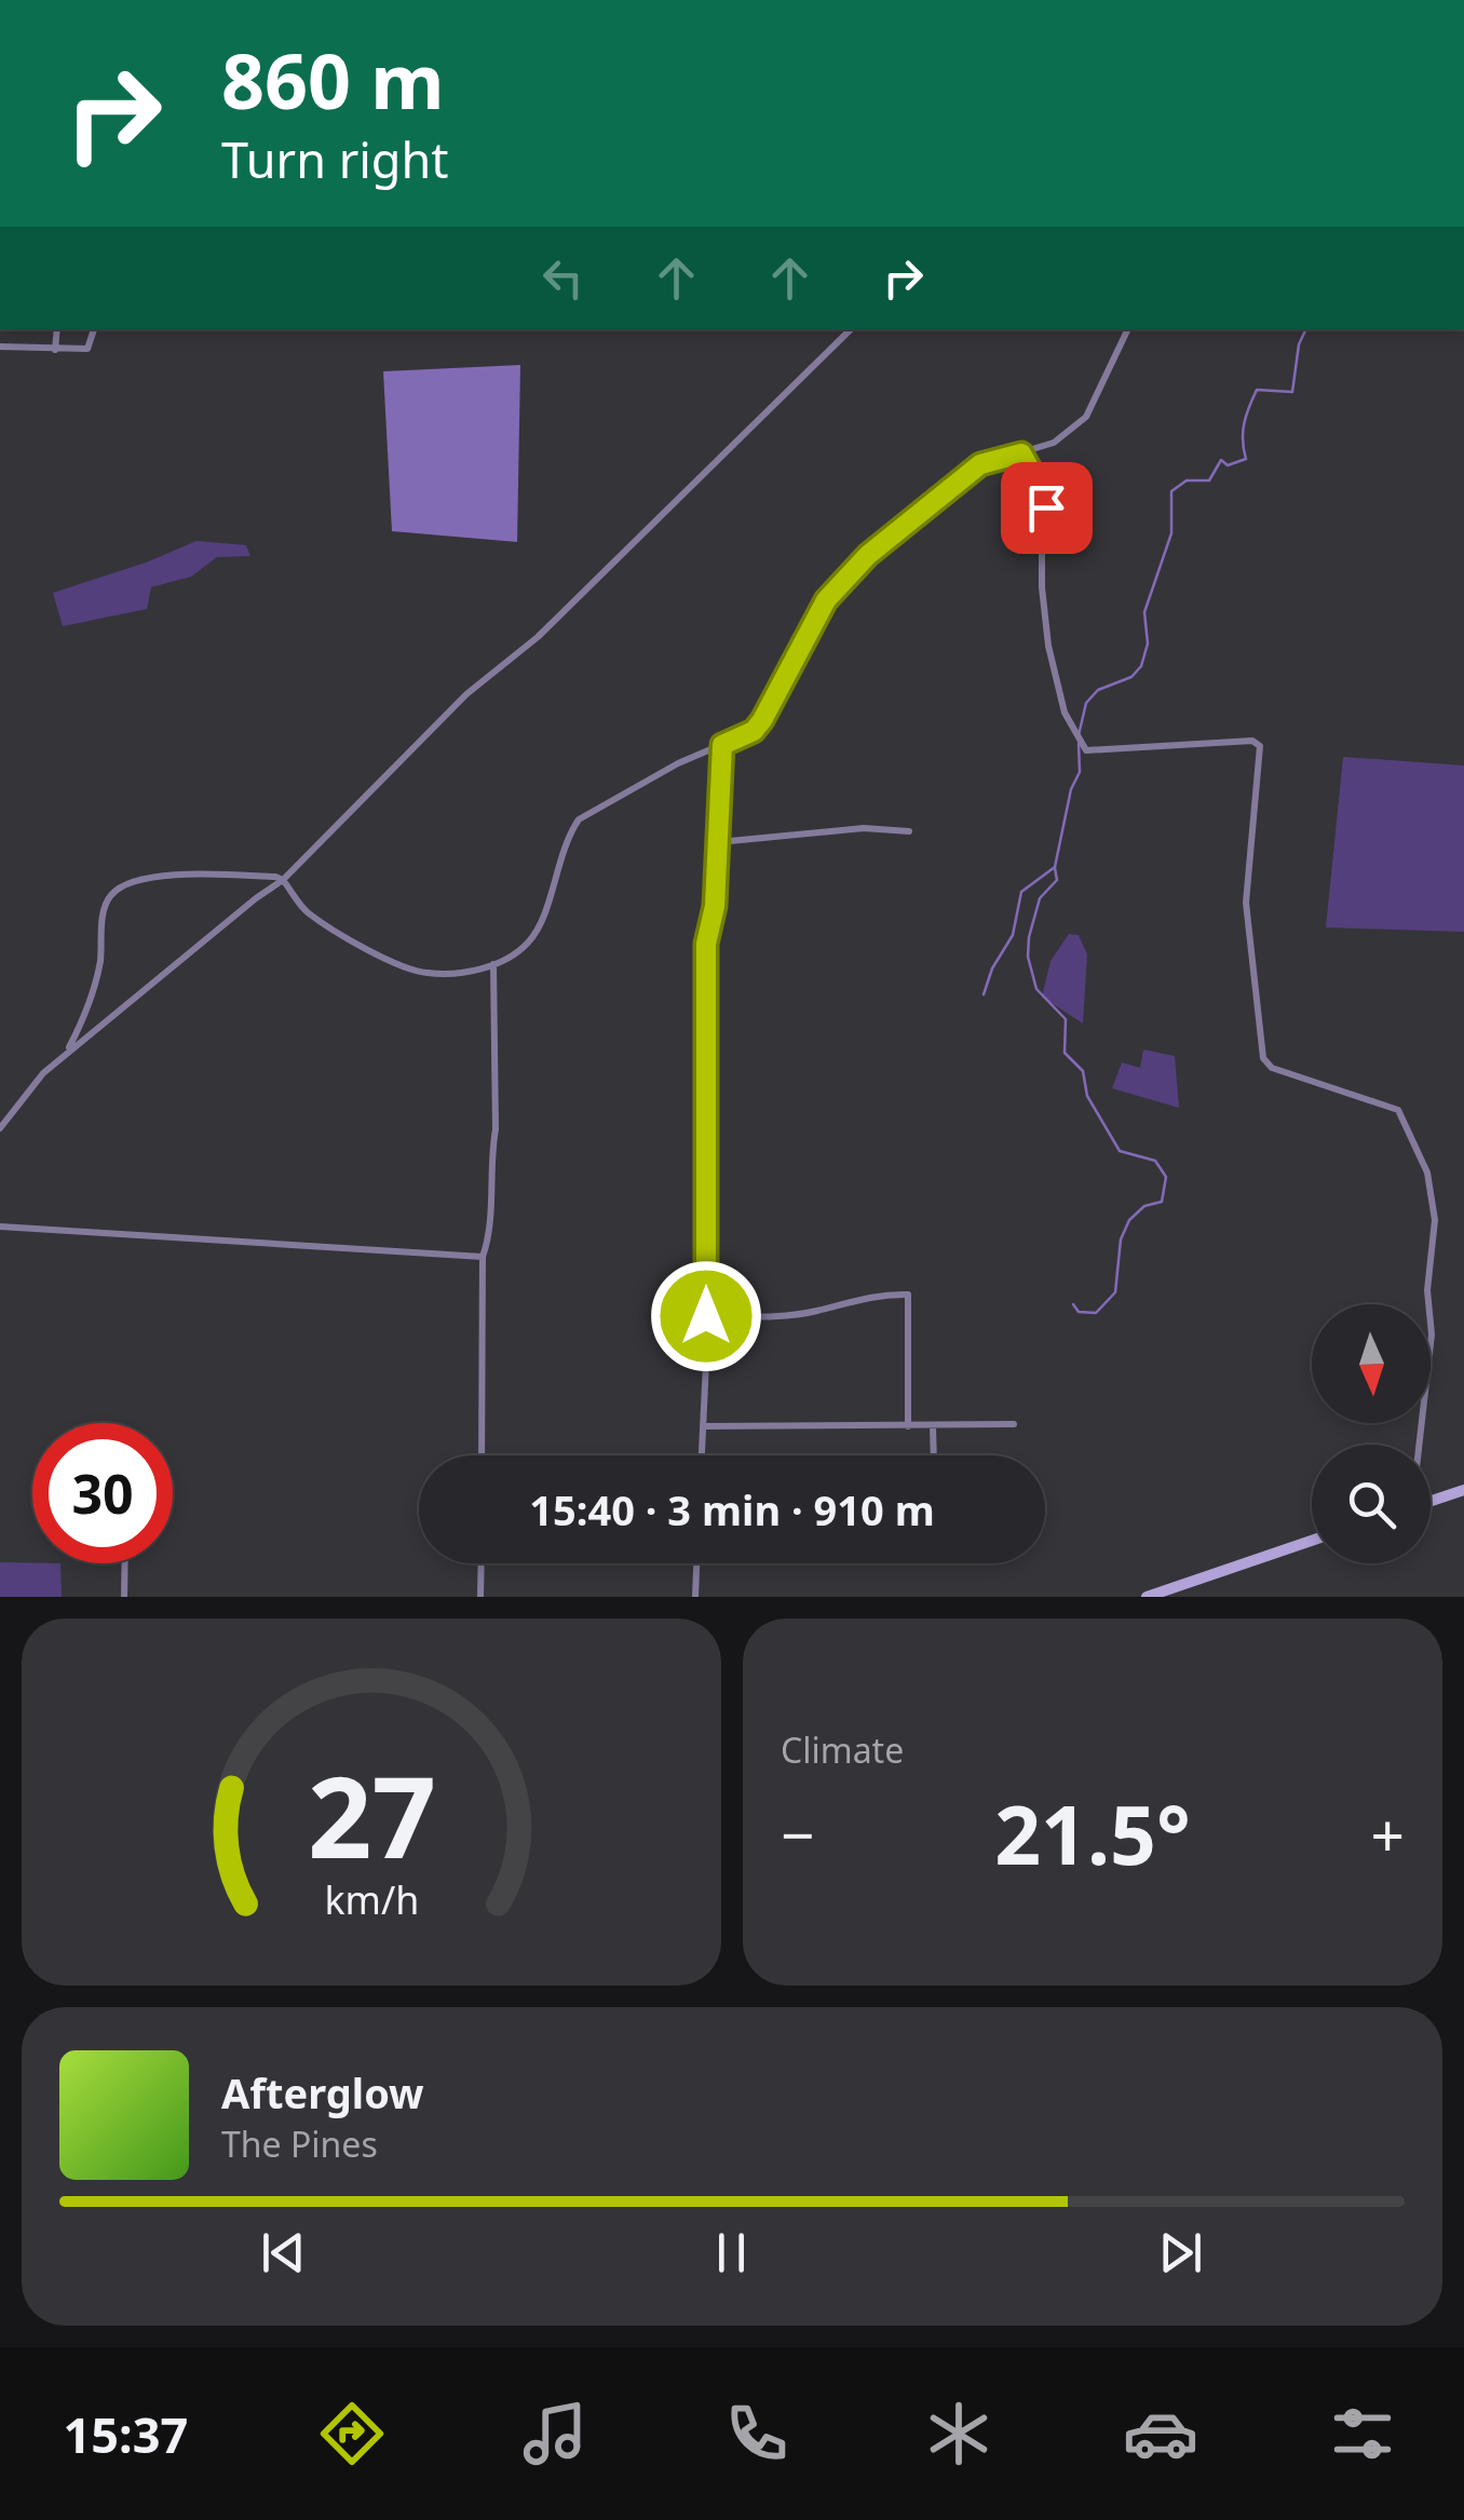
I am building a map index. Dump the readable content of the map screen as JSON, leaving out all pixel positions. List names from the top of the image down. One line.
{"north":"bottom","page":{"turn":["860 m","Turn right"],"limit":"30","trip":"15:40 · 3 min · 910 m","tile":"Climate","heat":["−","21.5°","+"],"song":["Afterglow","The Pines"],"tabs":"15:37","gauge":["27","km/h"]}}
